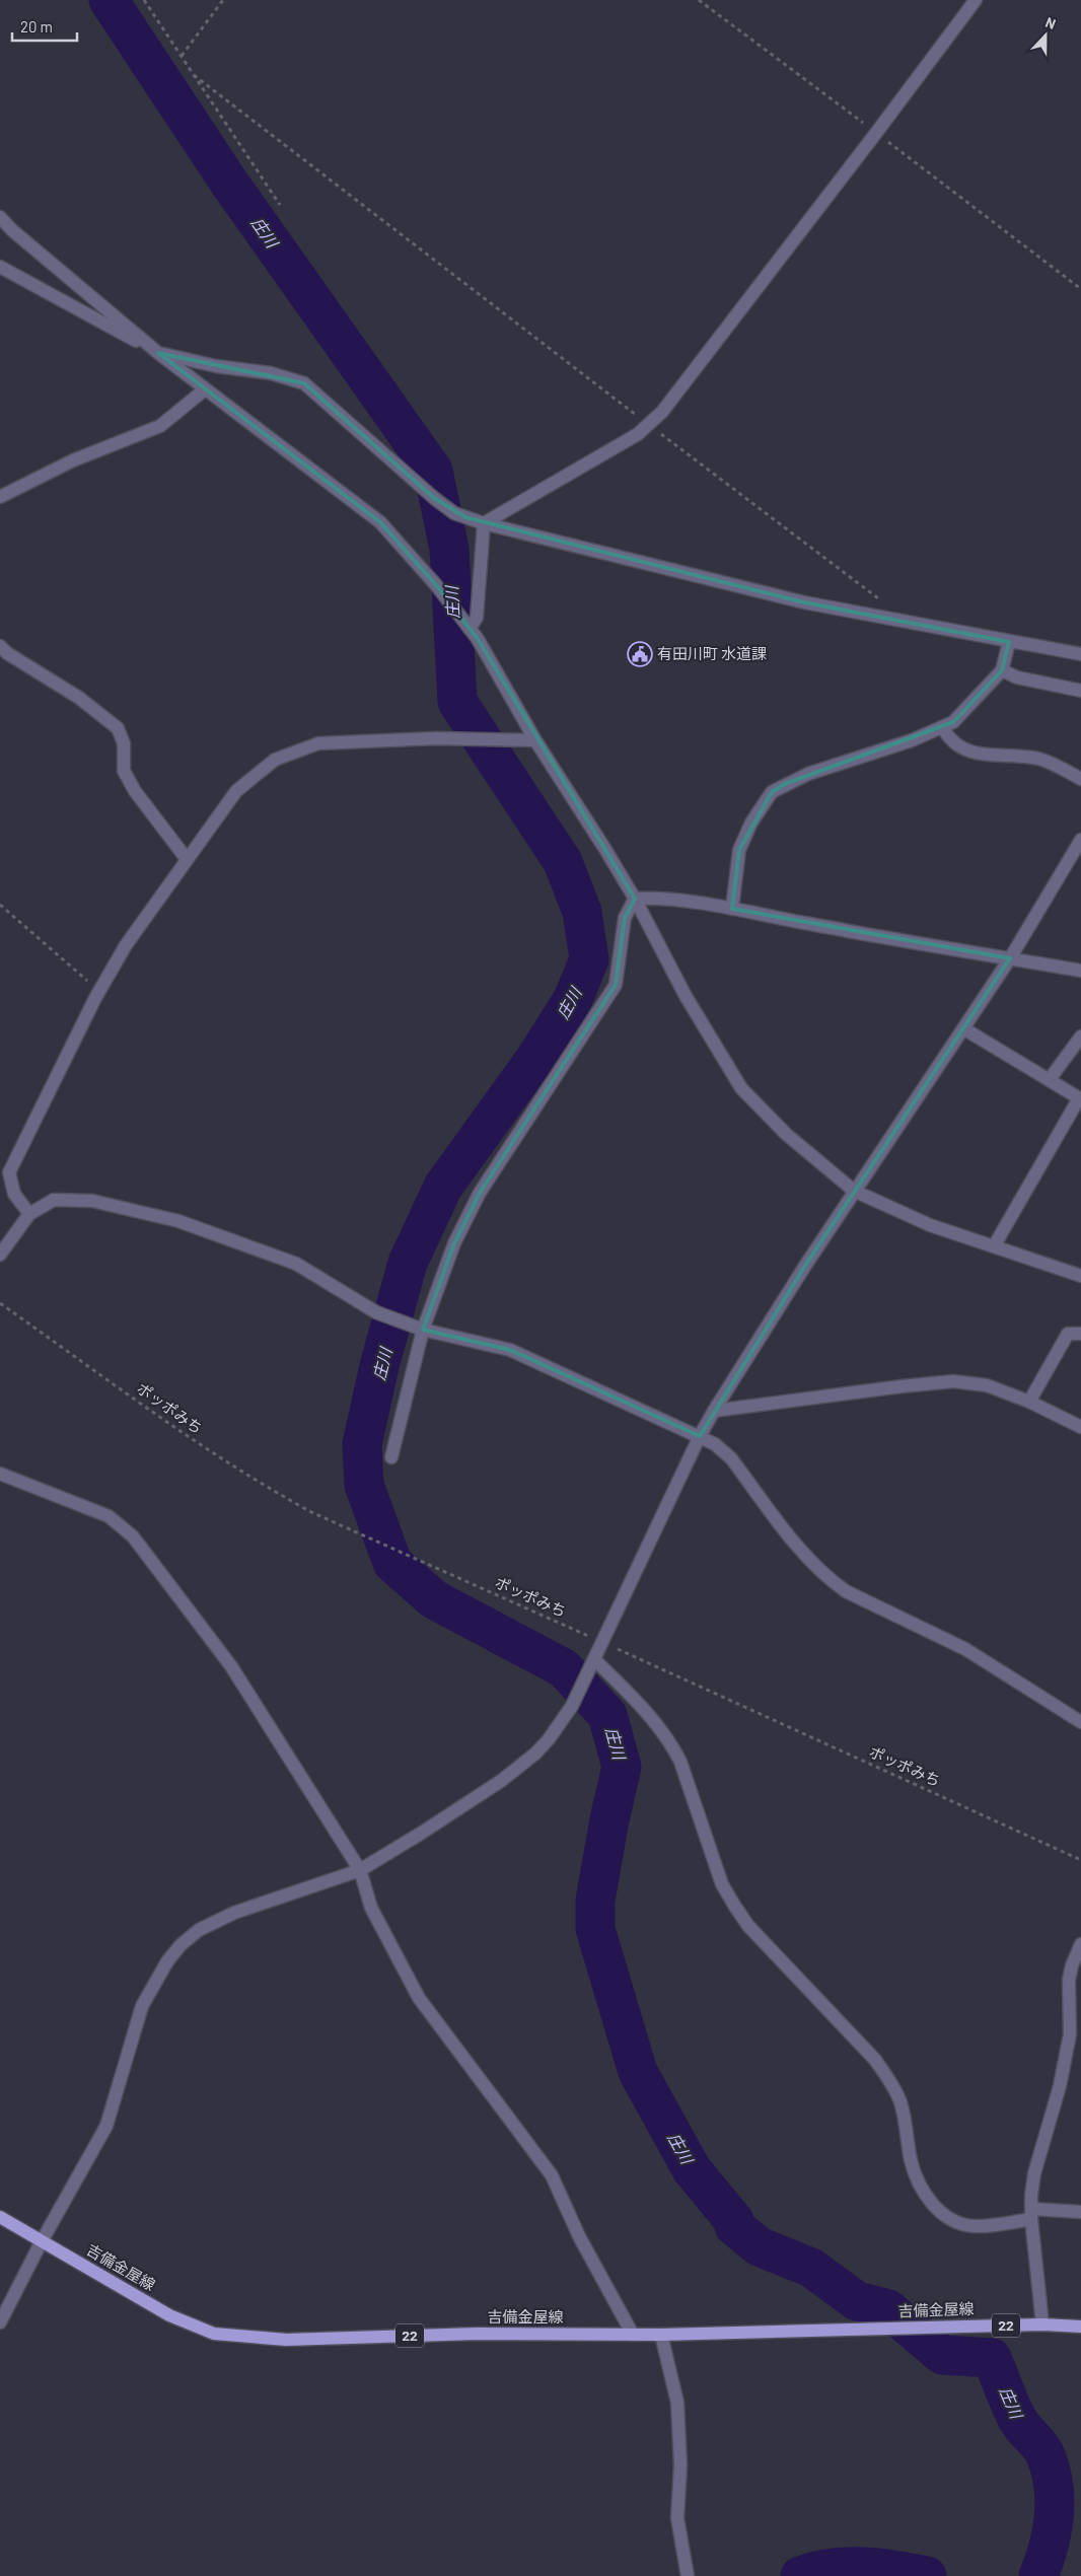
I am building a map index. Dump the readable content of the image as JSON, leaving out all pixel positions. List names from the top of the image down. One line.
{"streets":{"main road":["吉備金屋線","22"],"path":["ポッポみち"]},"water":["庄川"],"places":{"public building":["有田川町 水道課"]},"scale_bar":"20 m","north":"top"}
